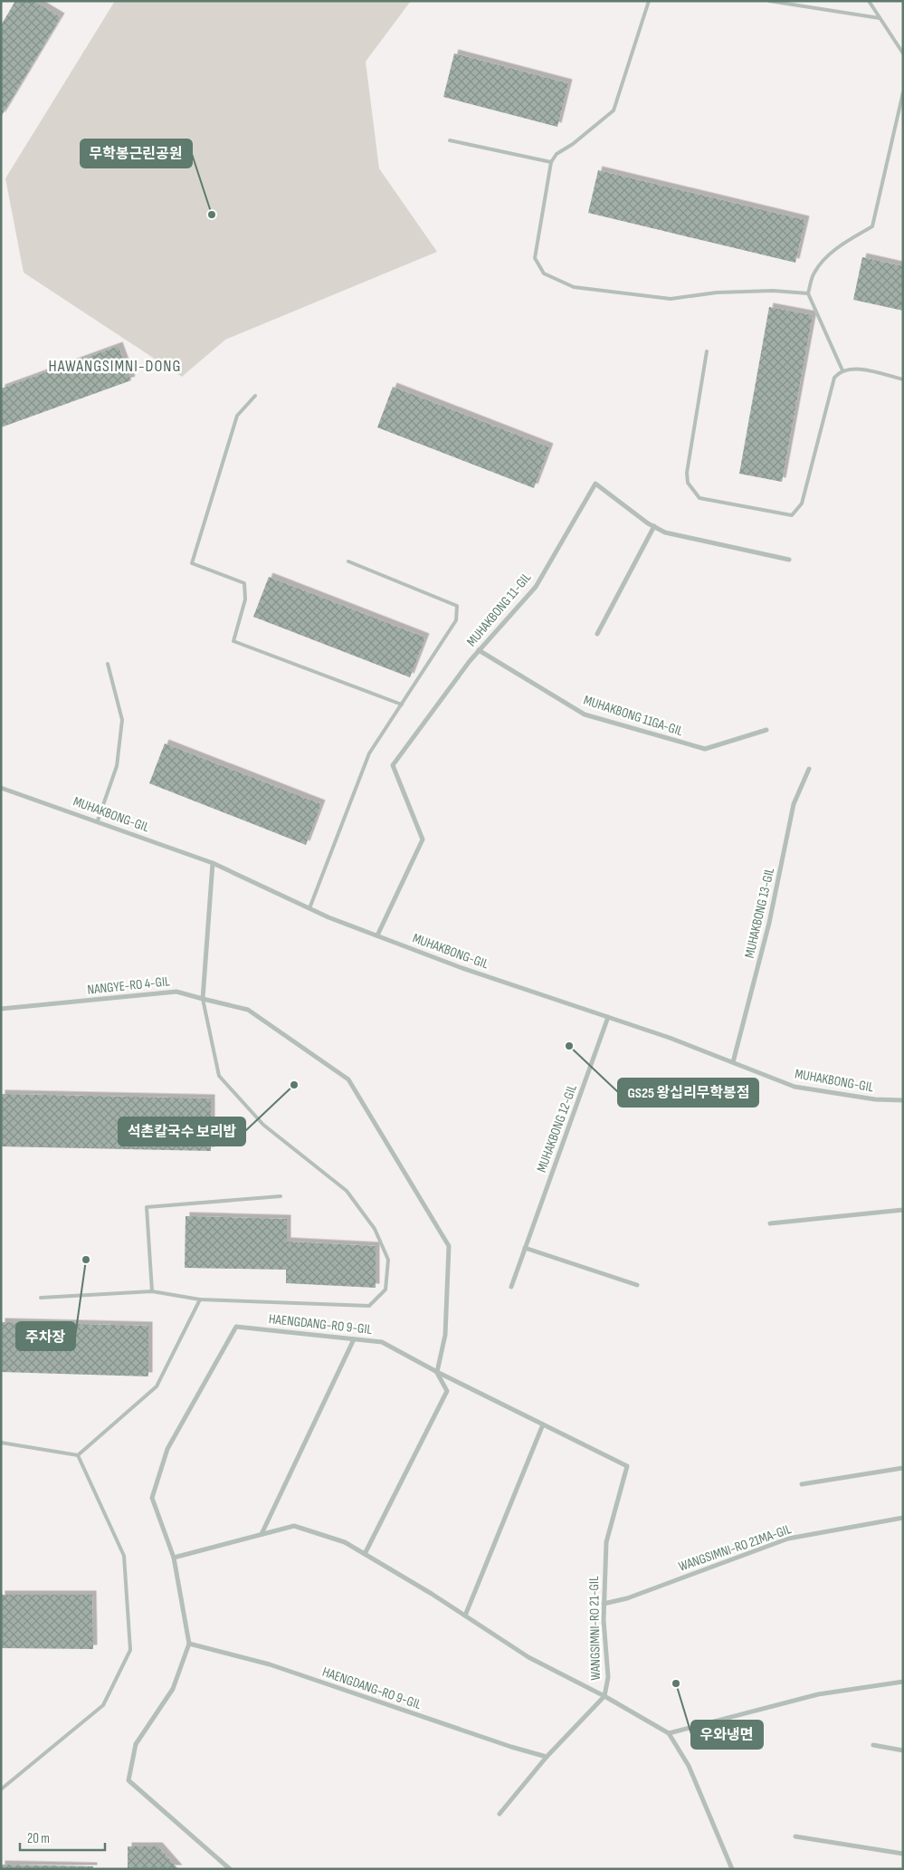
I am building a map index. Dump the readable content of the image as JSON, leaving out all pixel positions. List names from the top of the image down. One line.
{"streets":{"street":["MUHAKBONG 11-GIL","MUHAKBONG 11GA-GIL","MUHAKBONG-GIL","MUHAKBONG 13-GIL","NANGYE-RO 4-GIL","MUHAKBONG 12-GIL","HAENGDANG-RO 9-GIL","WANGSIMNI-RO 21MA-GIL","WANGSIMNI-RO 21-GIL"]},"crossings":[["MUHAKBONG 11-GIL","MUHAKBONG 11GA-GIL"],["MUHAKBONG 11-GIL","MUHAKBONG-GIL"],["MUHAKBONG-GIL","MUHAKBONG 13-GIL"],["MUHAKBONG-GIL","MUHAKBONG 12-GIL"],["HAENGDANG-RO 9-GIL","WANGSIMNI-RO 21-GIL"],["WANGSIMNI-RO 21MA-GIL","WANGSIMNI-RO 21-GIL"]],"districts":["HAWANGSIMNI-DONG"],"places":["무학봉근린공원","GS25 왕십리무학봉점","석촌칼국수 보리밥","주차장","우와냉면"],"scale_bar":"20 m"}
